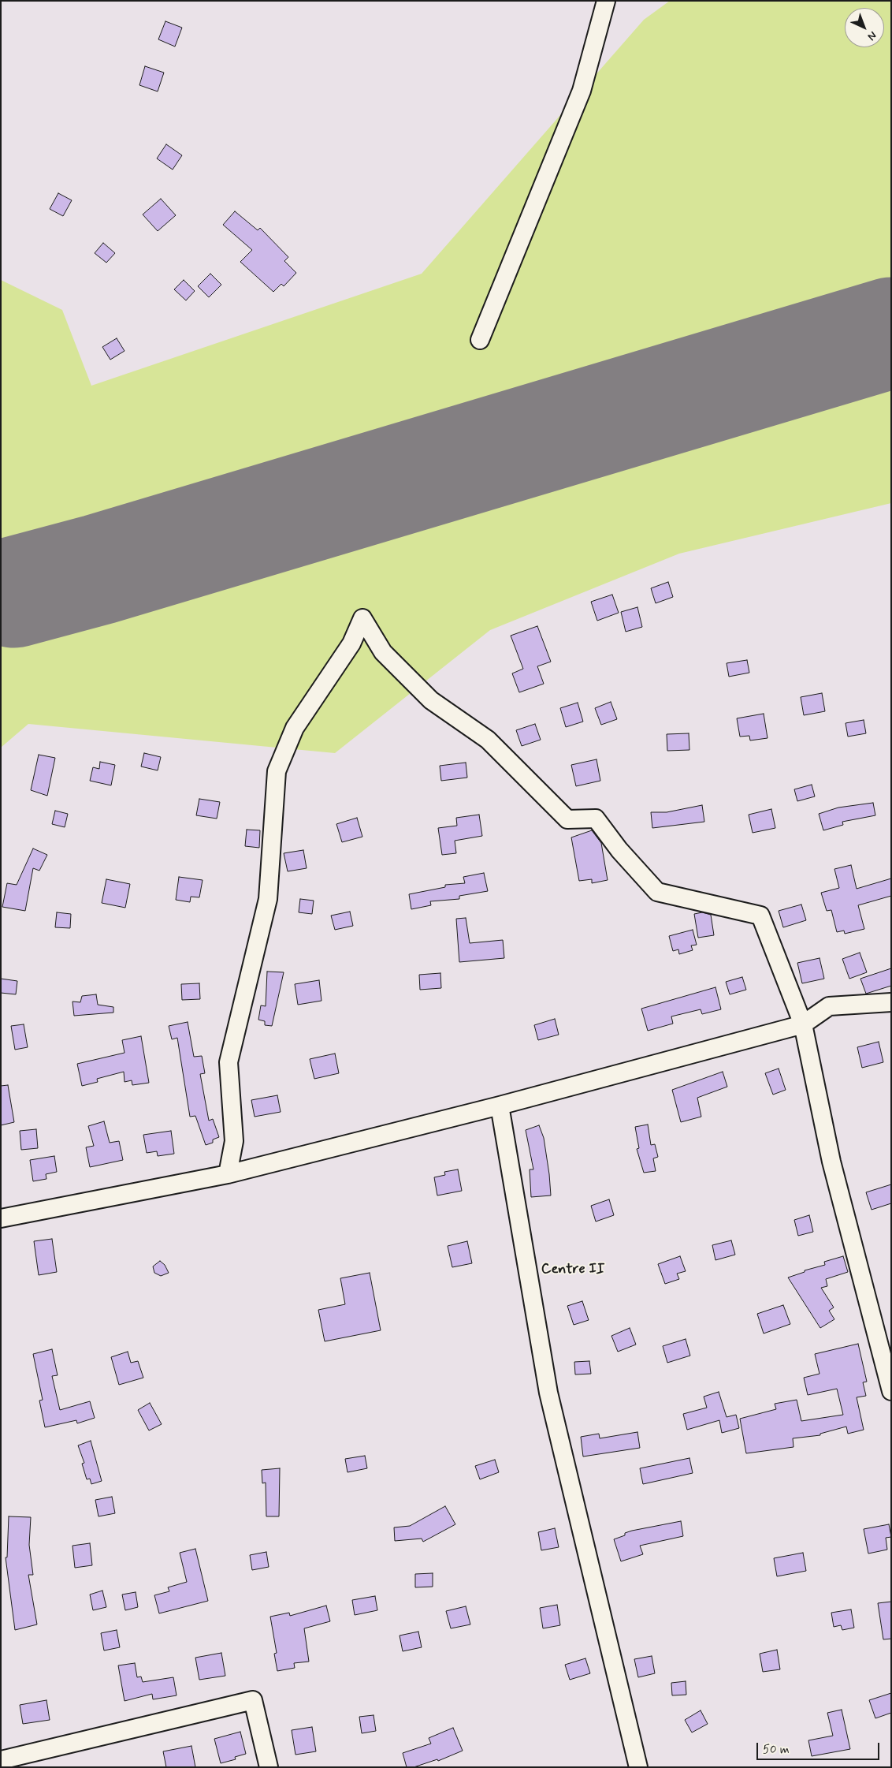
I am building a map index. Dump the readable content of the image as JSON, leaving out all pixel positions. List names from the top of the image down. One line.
{"districts":["Centre II"],"scale_bar":"50 m","north":"bottom right"}
